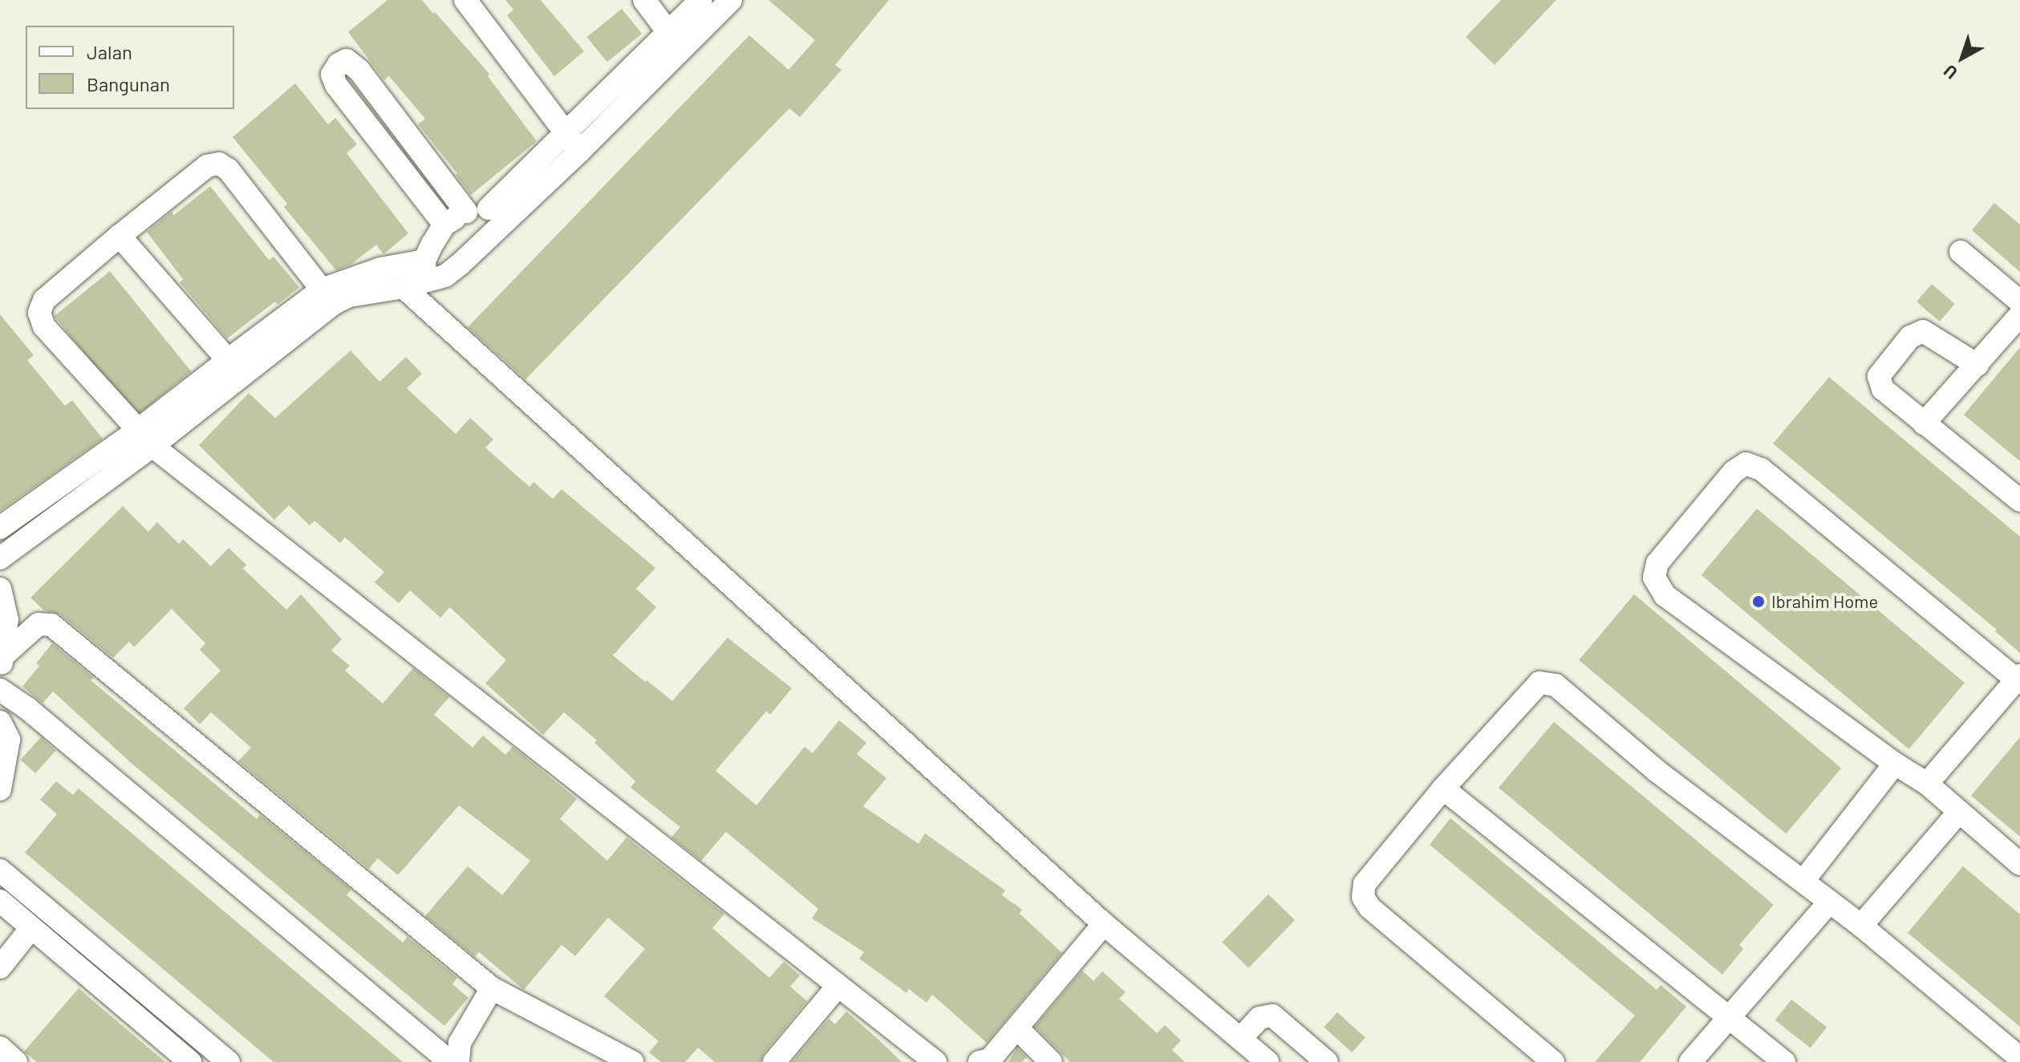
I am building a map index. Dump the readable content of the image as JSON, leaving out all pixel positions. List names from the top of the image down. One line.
{"places":["Ibrahim Home"],"legend":["Jalan","Bangunan"],"north":"bottom left"}
